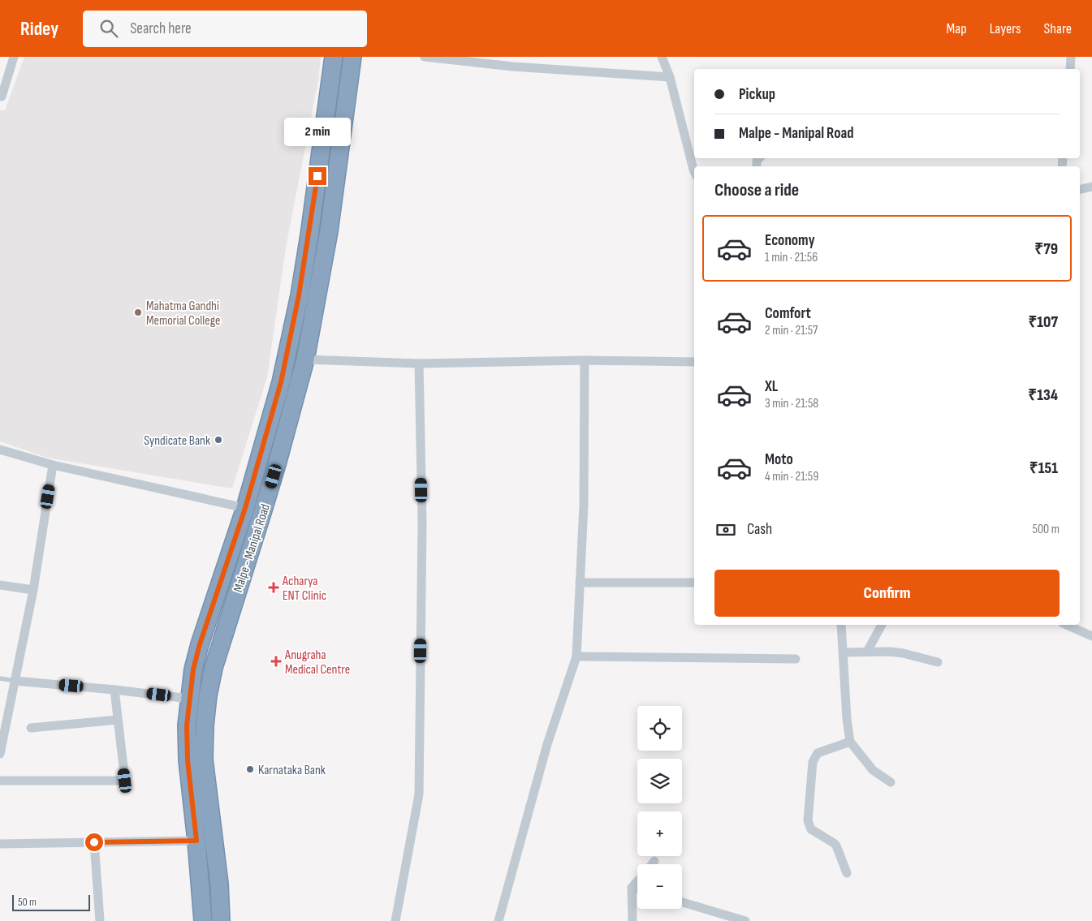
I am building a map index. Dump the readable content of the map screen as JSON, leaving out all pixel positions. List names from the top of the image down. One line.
{"streets":{"highway":["Malpe - Manipal Road"]},"places":{"other":["Mahatma Gandhi Memorial College","Syndicate Bank","Karnataka Bank"],"health":["Acharya ENT Clinic","Anugraha Medical Centre"]},"scale_bar":"50 m","page":{"header":"Ridey","search":"Search here","nav":["Map","Layers","Share"],"banner":["Pickup","Malpe - Manipal Road"],"bubble":"2 min","heading":"Choose a ride","list":[{"name":"Economy","note":"1 min · 21:56","value":"₹79"},{"name":"Comfort","note":"2 min · 21:57","value":"₹107"},{"name":"XL","note":"3 min · 21:58","value":"₹134"},{"name":"Moto","note":"4 min · 21:59","value":"₹151"}],"pay":["Cash","500 m"],"buttons":"Confirm","map_buttons":["+","−"],"scale":"50 m"}}
